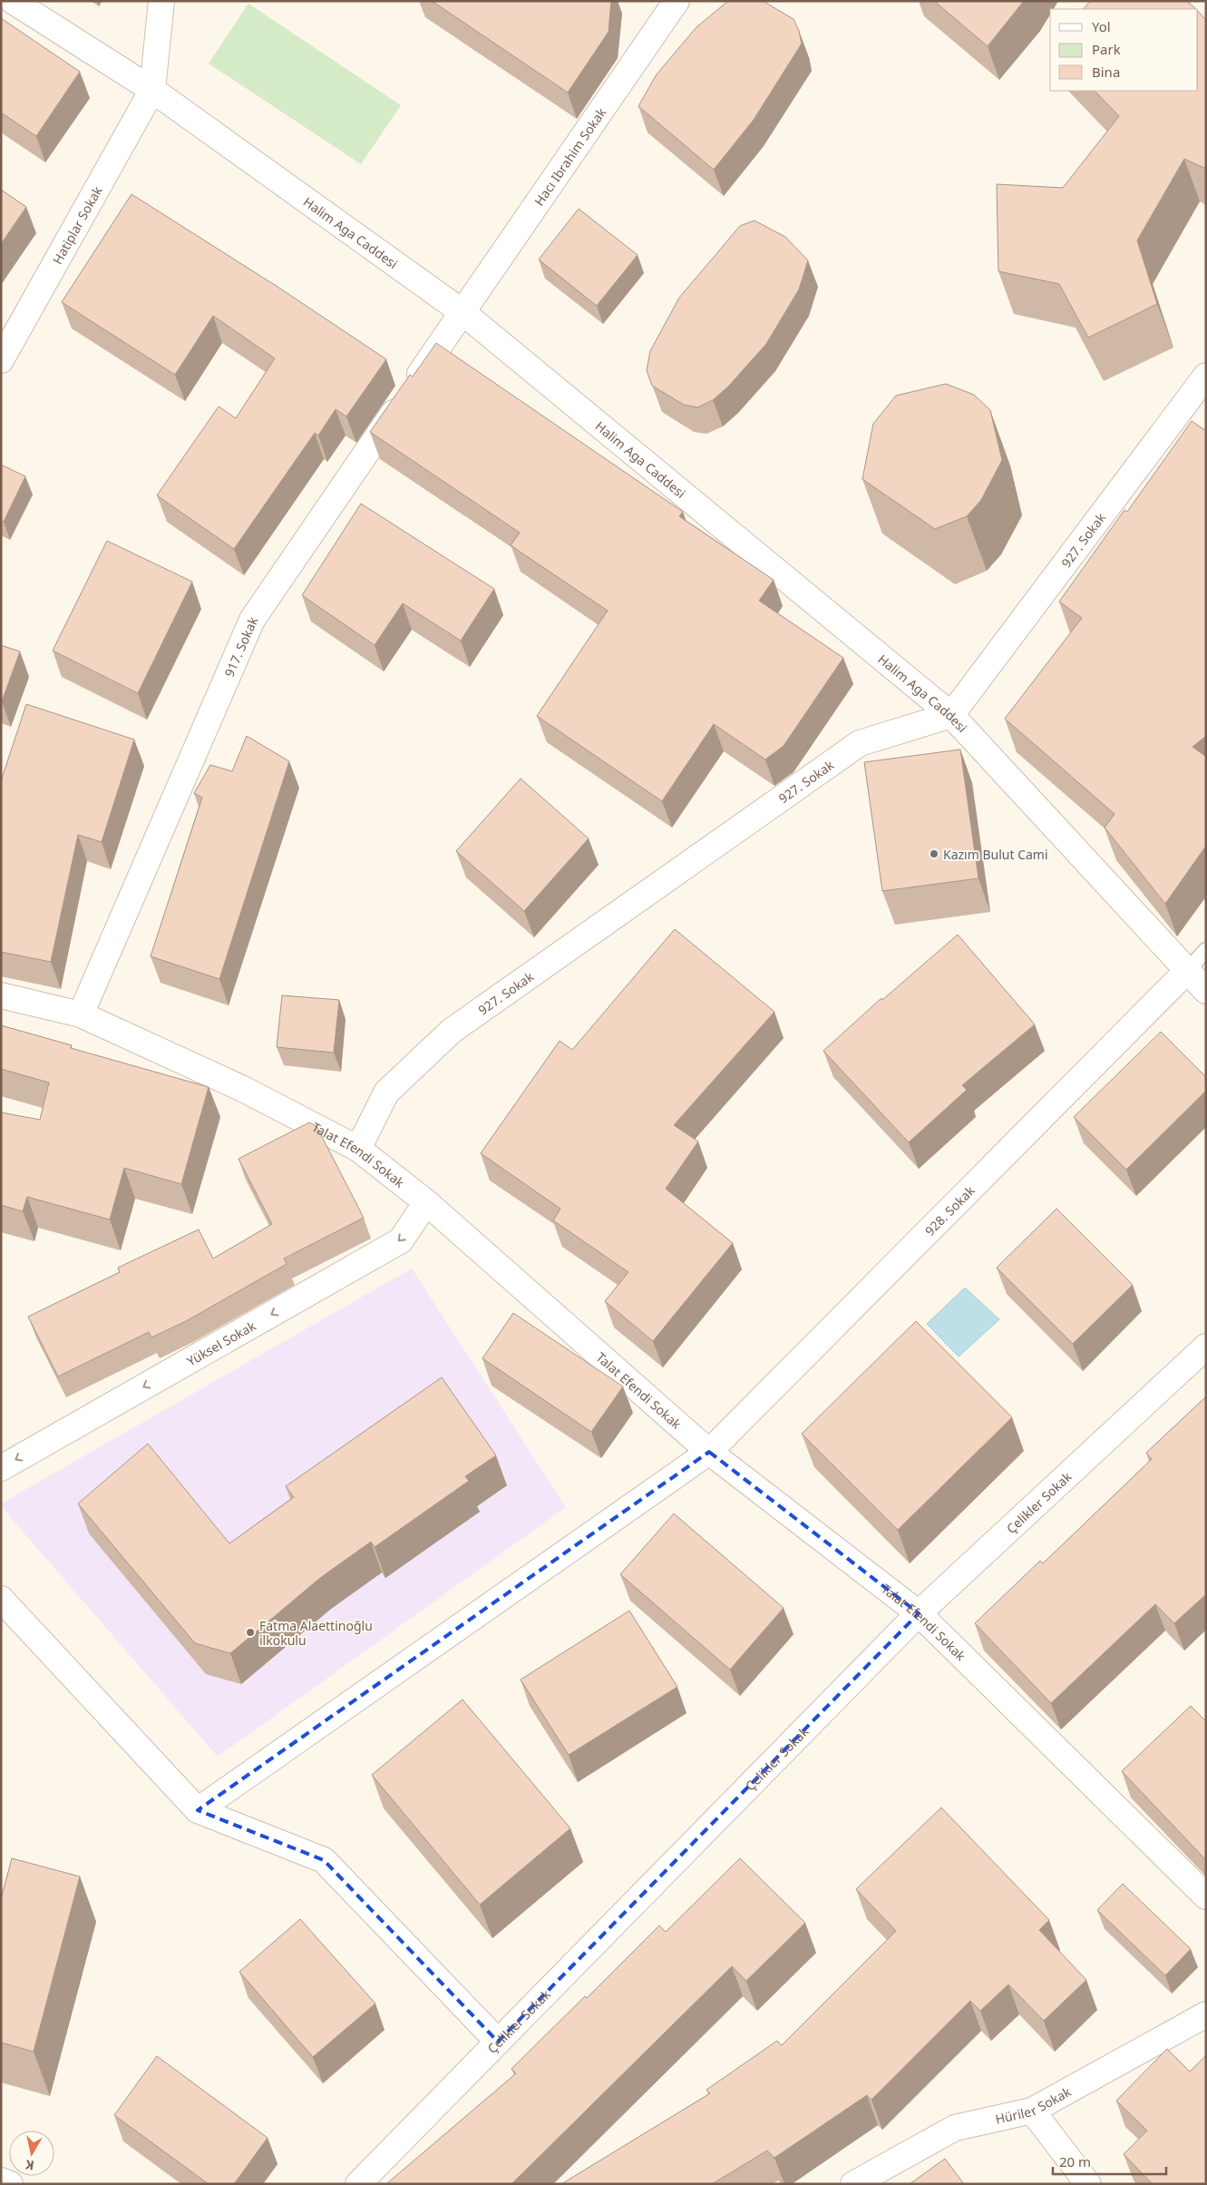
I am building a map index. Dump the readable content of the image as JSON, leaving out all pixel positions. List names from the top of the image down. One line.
{"streets":{"street":["Hacı Ibrahim Sokak","Hatiplar Sokak","Halim Aga Caddesi","927. Sokak","917. Sokak","Talat Efendi Sokak","928. Sokak","Yüksel Sokak","Çelikler Sokak","Hüriler Sokak"]},"crossings":[["Hacı Ibrahim Sokak","Halim Aga Caddesi"],["Hacı Ibrahim Sokak","917. Sokak"],["Hatiplar Sokak","Halim Aga Caddesi"],["Halim Aga Caddesi","927. Sokak"],["Halim Aga Caddesi","917. Sokak"],["Halim Aga Caddesi","928. Sokak"],["927. Sokak","Talat Efendi Sokak"],["917. Sokak","Talat Efendi Sokak"],["Talat Efendi Sokak","928. Sokak"],["Talat Efendi Sokak","Yüksel Sokak"],["Talat Efendi Sokak","Çelikler Sokak"]],"one_way":["Yüksel Sokak"],"places":["Kazım Bulut Cami","Fatma Alaettinoğlu ilkokulu"],"legend":["Yol","Park","Bina"],"scale_bar":"20 m","north":"bottom"}
